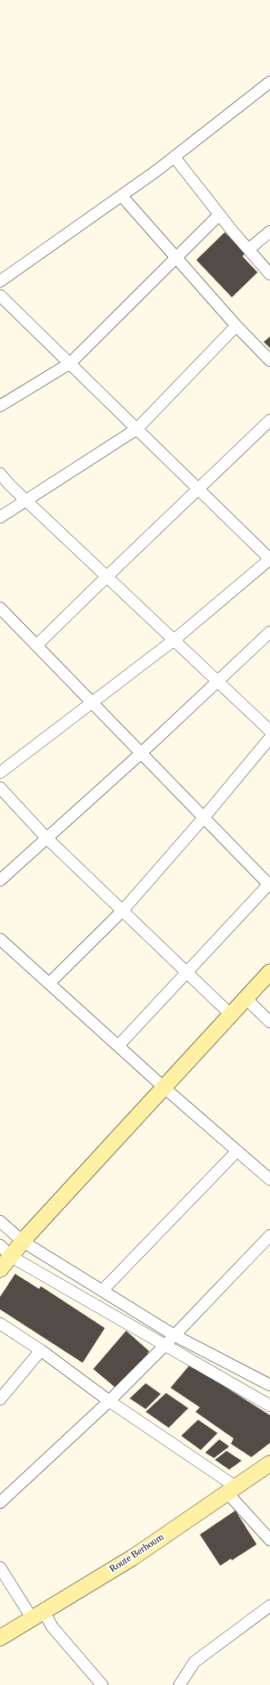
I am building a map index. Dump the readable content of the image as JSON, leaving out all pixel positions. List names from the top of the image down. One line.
{"streets":{"street":["Route Berhoum"]}}
